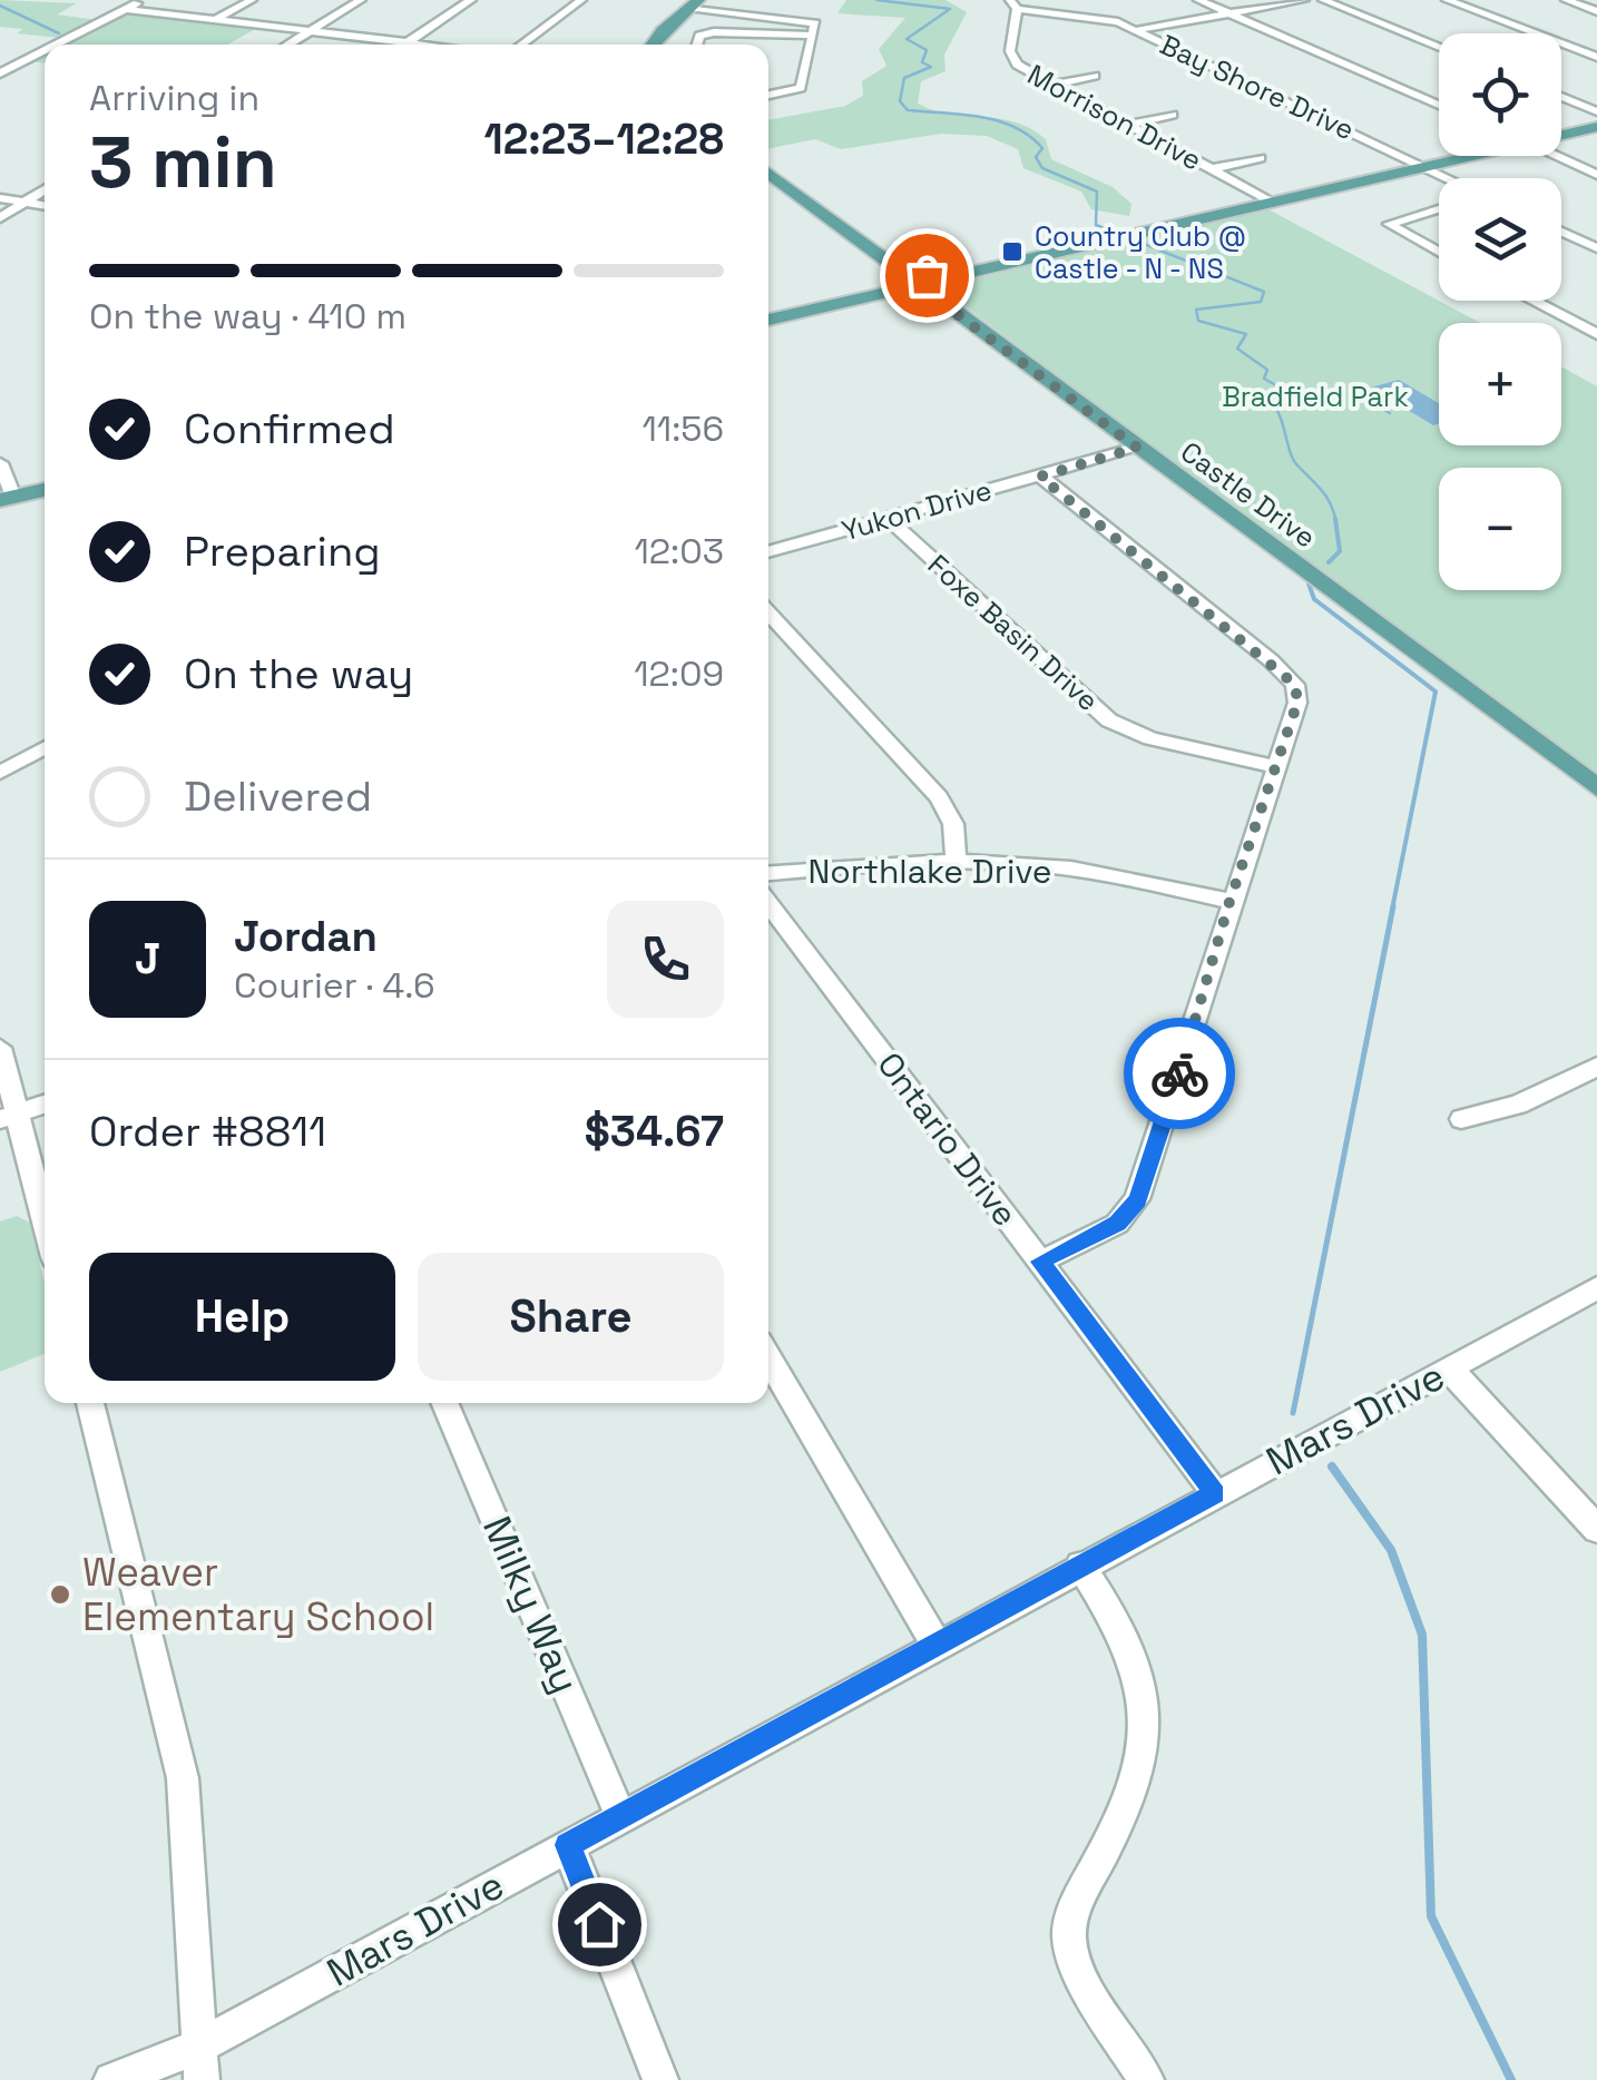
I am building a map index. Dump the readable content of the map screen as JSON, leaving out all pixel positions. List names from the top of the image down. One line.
{"streets":{"main road":["Castle Drive"],"street":["Bay Shore Drive","Morrison Drive","Yukon Drive","Foxe Basin Drive","Northlake Drive","Ontario Drive","Mars Drive","Milky Way"]},"crossings":[["Bay Shore Drive","Morrison Drive"],["Castle Drive","Yukon Drive"],["Yukon Drive","Foxe Basin Drive"],["Ontario Drive","Mars Drive"],["Mars Drive","Milky Way"]],"parks":["Bradfield Park"],"places":{"transit":["Country Club @ Castle - N - NS"],"other":["Weaver Elementary School"]},"page":{"map_buttons":["+","−"],"heading":["3 min","Arriving in","12:23–12:28"],"panel":["Jordan","Courier · 4.6","Order #8811","$34.67"],"bar":"On the way · 410 m","list":[["Confirmed","11:56"],["Preparing","12:03"],["On the way","12:09"],"Delivered"],"round":"J","buttons":["Help","Share"]}}
